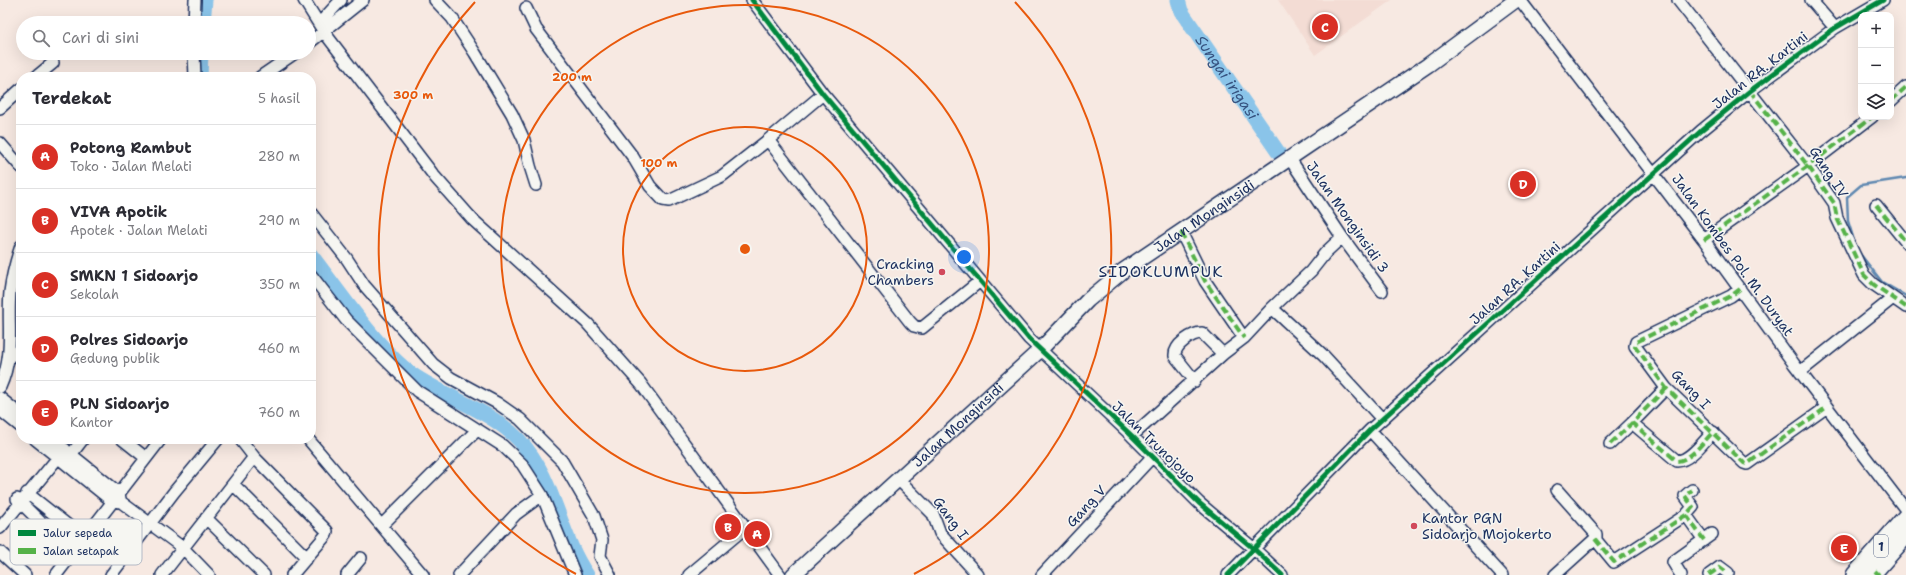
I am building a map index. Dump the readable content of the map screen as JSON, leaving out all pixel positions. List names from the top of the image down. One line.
{"streets":{"highway":["1"],"main road":["Jalan Monginsidi"],"street":["Jalan RA. Kartini","Gang IV","Jalan Monginsidi 3","Jalan Kombes Pol. M. Duryat","Gang I","Jalan Trunojoyo","Gang V"]},"crossings":[["Jalan RA. Kartini","Gang IV"],["Jalan RA. Kartini","Jalan Kombes Pol. M. Duryat"],["Jalan RA. Kartini","Jalan Trunojoyo"],["Jalan Monginsidi","Jalan Monginsidi 3"],["Jalan Monginsidi","Gang I"],["Jalan Monginsidi","Jalan Trunojoyo"],["Jalan Kombes Pol. M. Duryat","Gang I"],["Jalan Trunojoyo","Gang V"]],"districts":["SIDOKLUMPUK"],"water":["Sungai irigasi"],"places":["Cracking Chambers","Kantor PGN Sidoarjo Mojokerto"],"legend":["Jalur sepeda","Jalan setapak"],"page":{"map_buttons":["+","−"],"pins":["C","D","B","A","E"],"search":"Cari di sini","heading":["Terdekat","5 hasil"],"list":[{"mark":"A","name":"Potong Rambut","note":"Toko · Jalan Melati","value":"280 m"},{"mark":"B","name":"VIVA Apotik","note":"Apotek · Jalan Melati","value":"290 m"},{"mark":"C","name":"SMKN 1 Sidoarjo","note":"Sekolah","value":"350 m"},{"mark":"D","name":"Polres Sidoarjo","note":"Gedung publik","value":"460 m"},{"mark":"E","name":"PLN Sidoarjo","note":"Kantor","value":"760 m"}]},"rings":["200 m","300 m","100 m"]}
